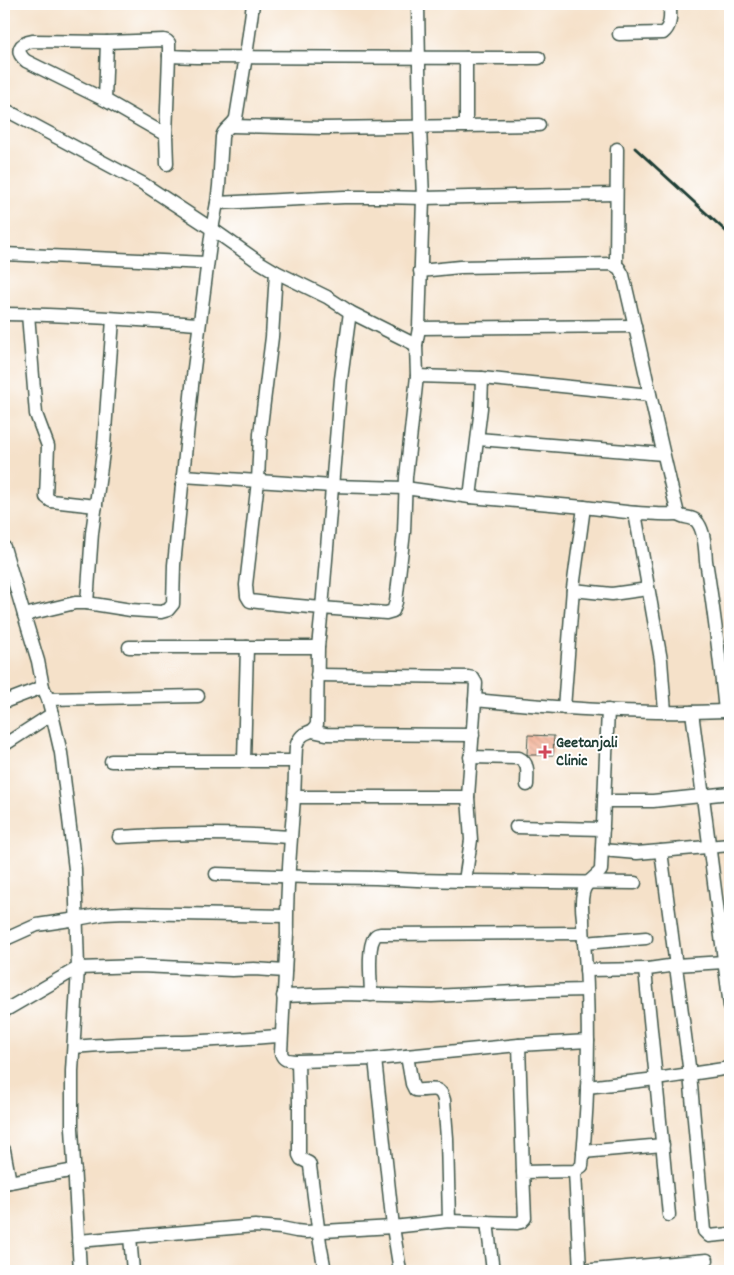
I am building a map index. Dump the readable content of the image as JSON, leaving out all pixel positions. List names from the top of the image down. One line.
{"places":{"health":["Geetanjali Clinic"]}}
